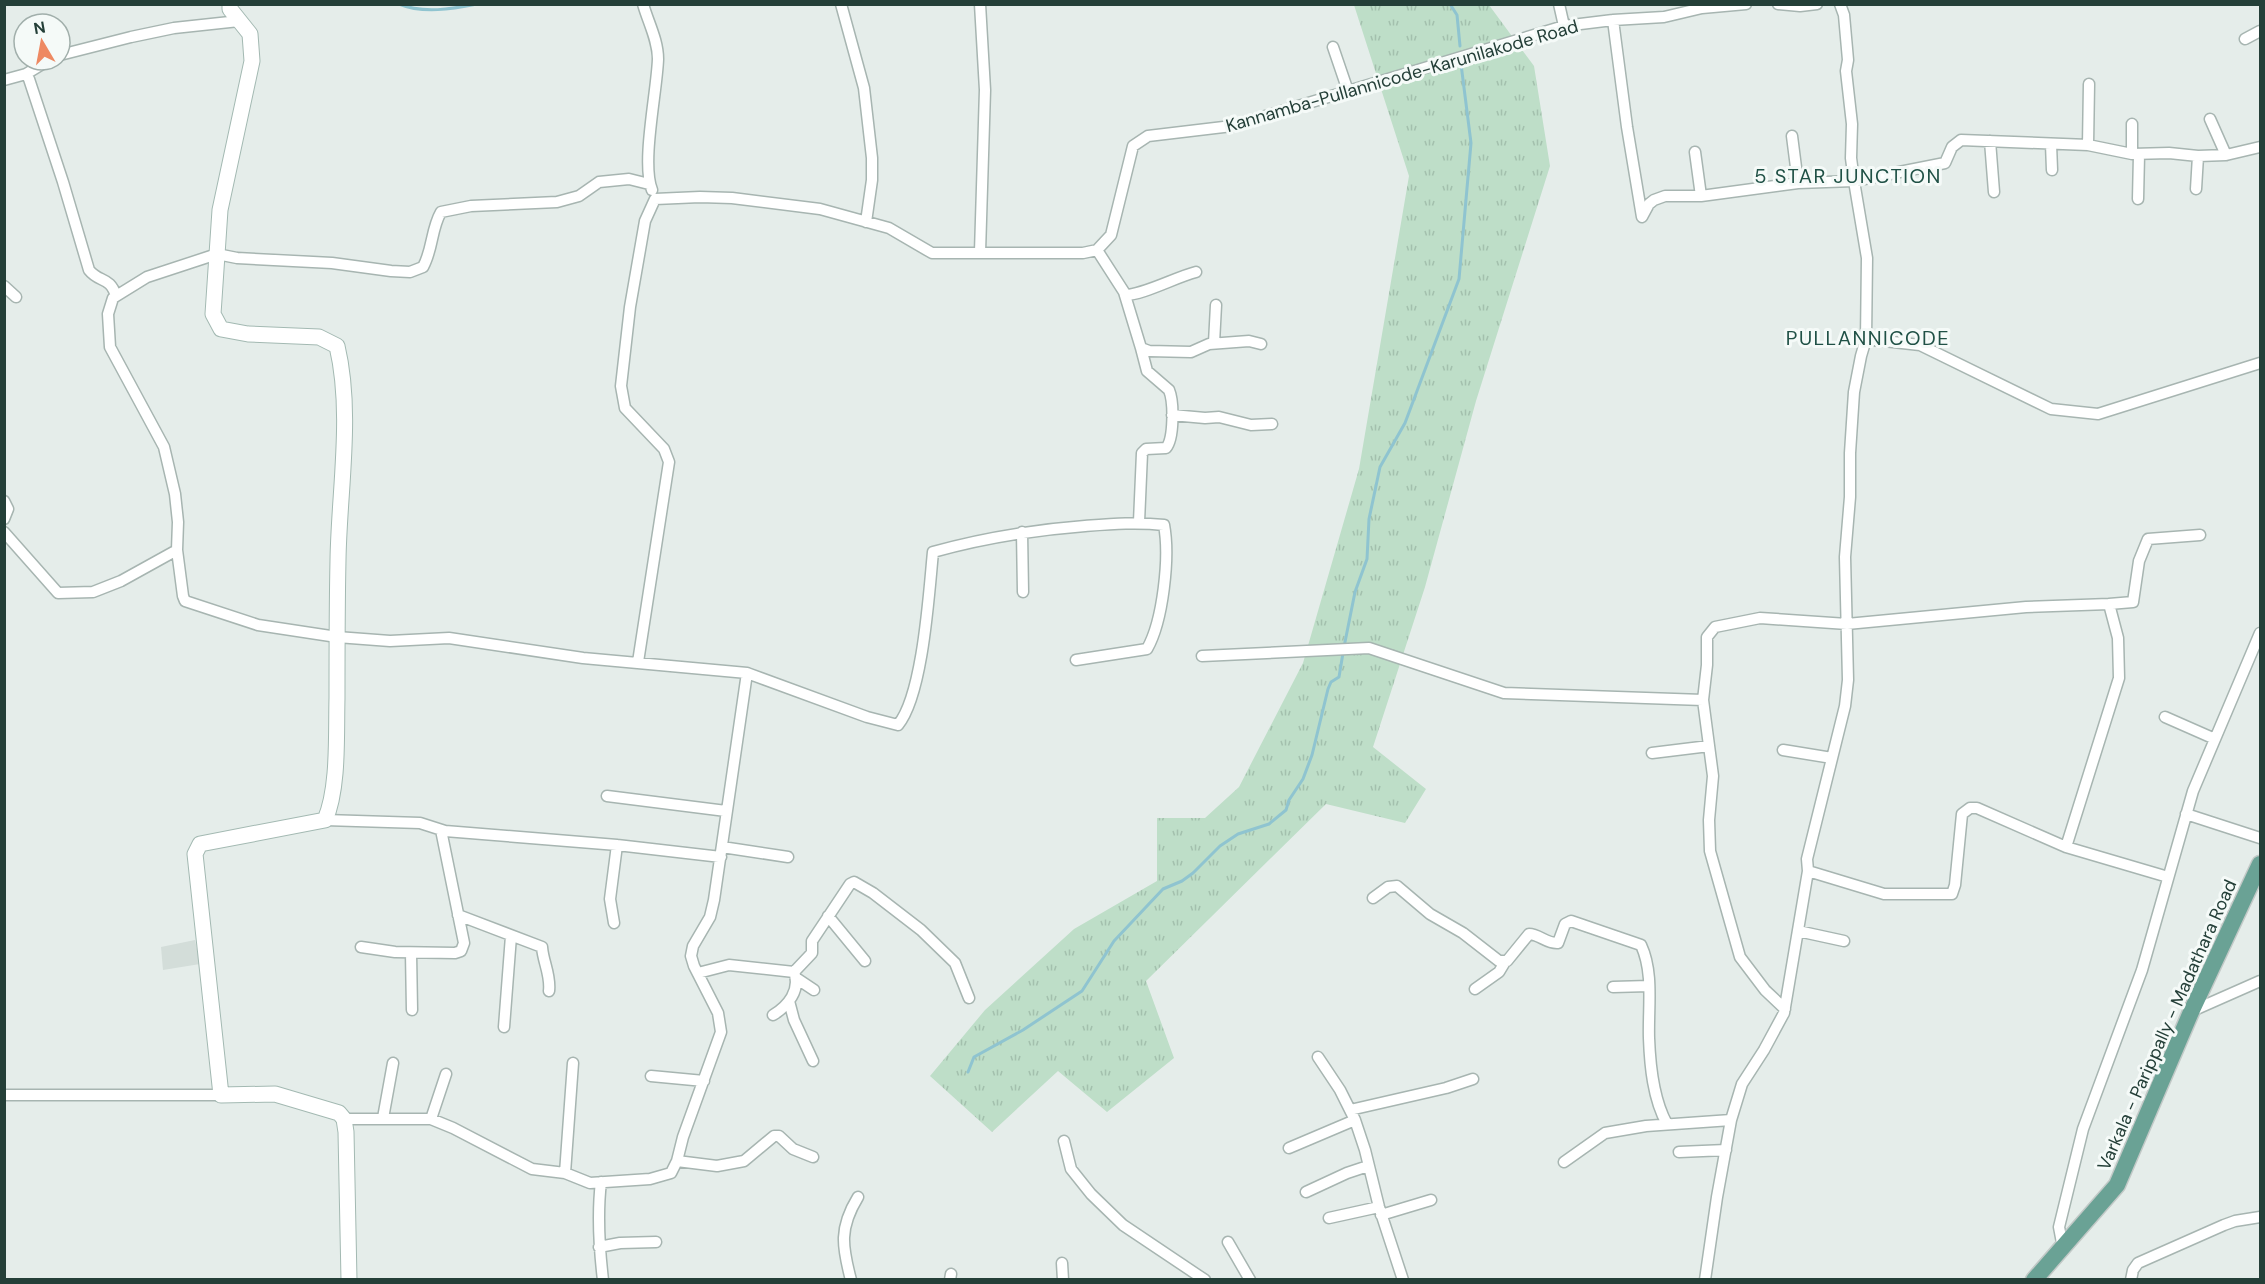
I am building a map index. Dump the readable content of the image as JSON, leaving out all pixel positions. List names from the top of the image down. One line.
{"streets":{"main road":["Varkala - Parippally - Madathara Road"],"street":["Kannamba-Pullannicode-Karunilakode Road"]},"districts":["5 STAR JUNCTION","PULLANNICODE"],"north":"top"}
